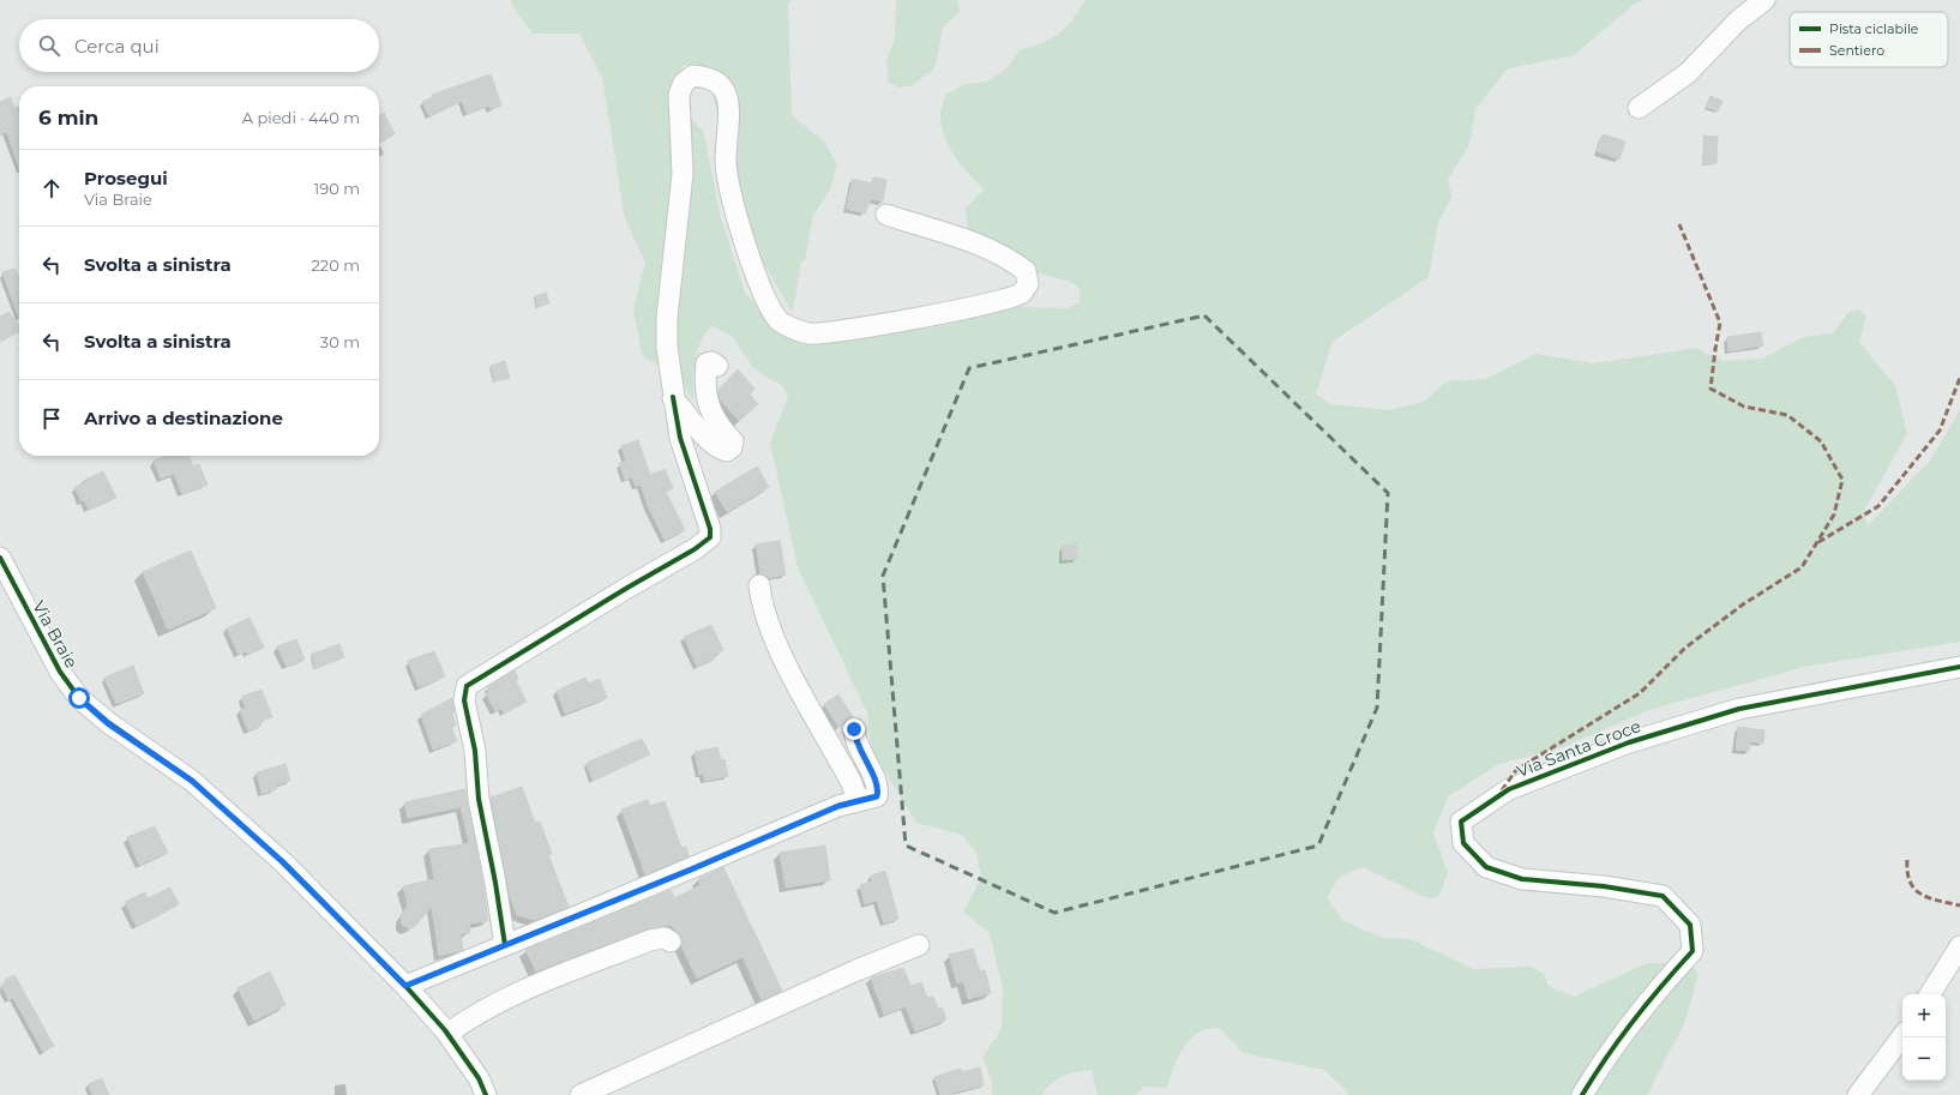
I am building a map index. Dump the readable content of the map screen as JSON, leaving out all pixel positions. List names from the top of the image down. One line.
{"streets":{"street":["Via Braie","Via Santa Croce"]},"legend":["Pista ciclabile","Sentiero"],"page":{"search":"Cerca qui","heading":["6 min","A piedi · 440 m"],"list":[["Prosegui","Via Braie","190 m"],["Svolta a sinistra","220 m"],["Svolta a sinistra","30 m"],"Arrivo a destinazione"],"map_buttons":["+","−"]}}
